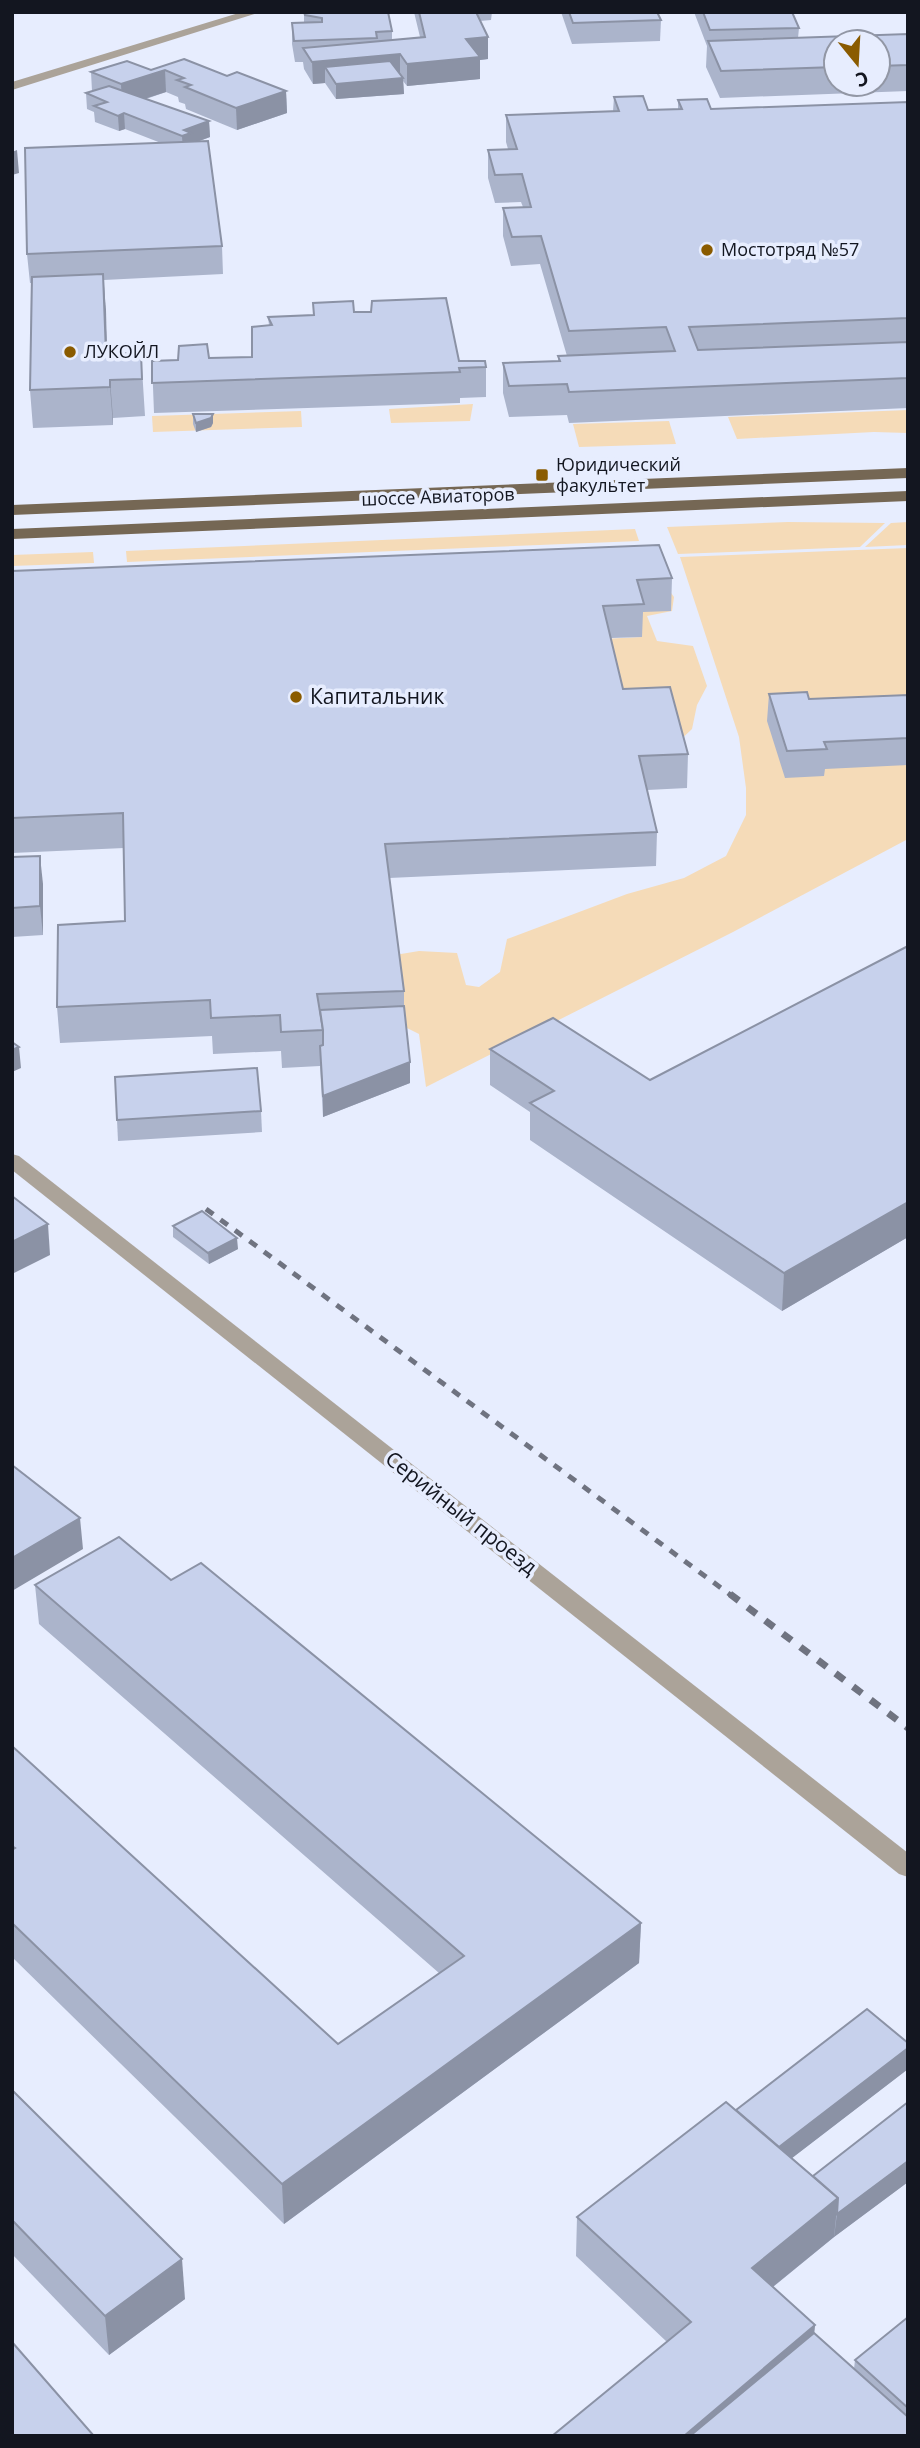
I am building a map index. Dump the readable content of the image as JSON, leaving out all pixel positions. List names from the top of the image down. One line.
{"streets":{"main road":["шоссе Авиаторов"],"street":["Серийный проезд"]},"places":{"other":["Мостотряд №57","ЛУКОЙЛ","Капитальник"],"transit":["Юридический факультет"]},"north":"bottom"}
